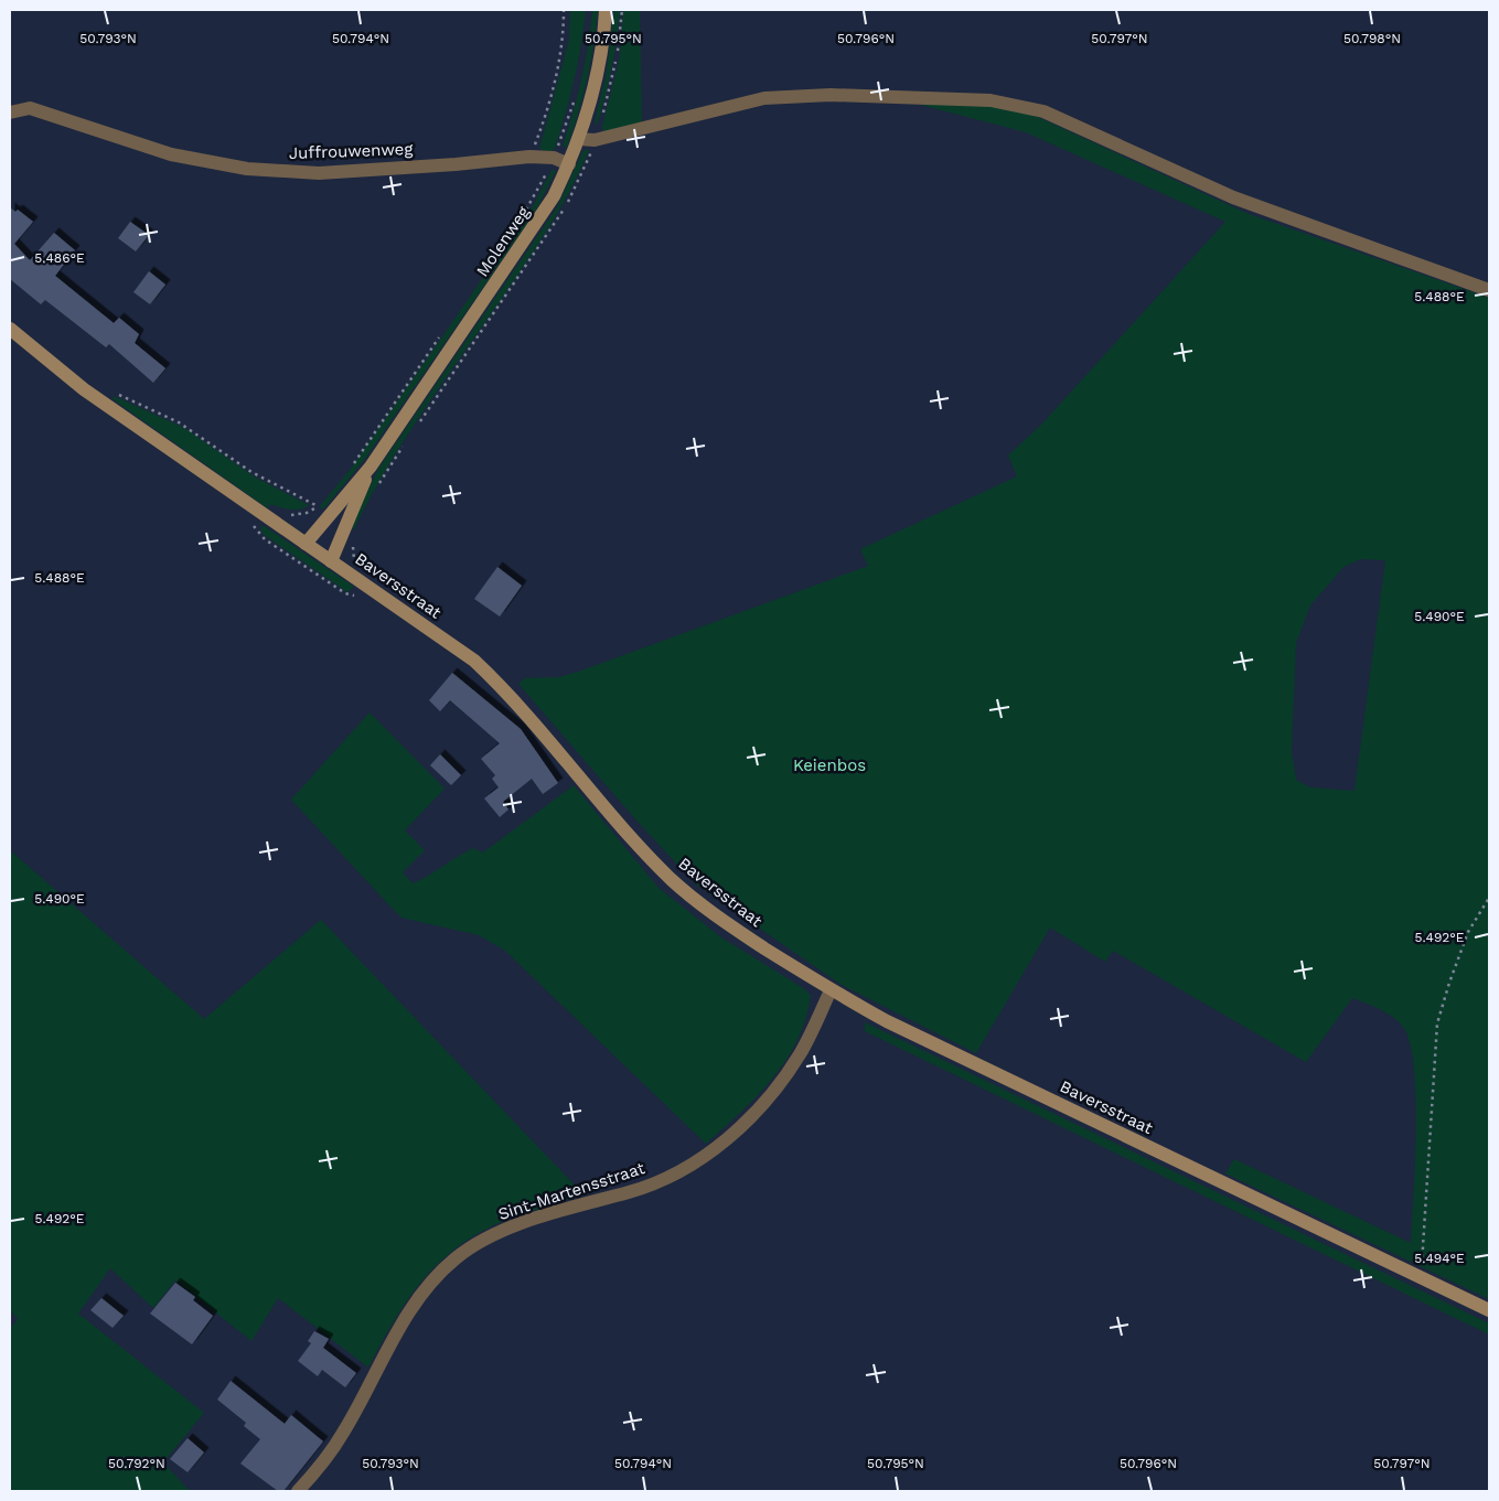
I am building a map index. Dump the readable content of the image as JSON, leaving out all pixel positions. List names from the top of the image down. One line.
{"streets":{"main road":["Molenweg","Baversstraat"],"street":["Juffrouwenweg","Sint-Martensstraat"]},"crossings":[["Juffrouwenweg","Molenweg"],["Molenweg","Baversstraat"],["Baversstraat","Sint-Martensstraat"]],"parks":["Keienbos"],"coordinates":["50.793°N","50.794°N","50.795°N","50.796°N","50.797°N","50.798°N","5.486°E","5.488°E","5.490°E","5.492°E","5.494°E","50.792°N"]}
